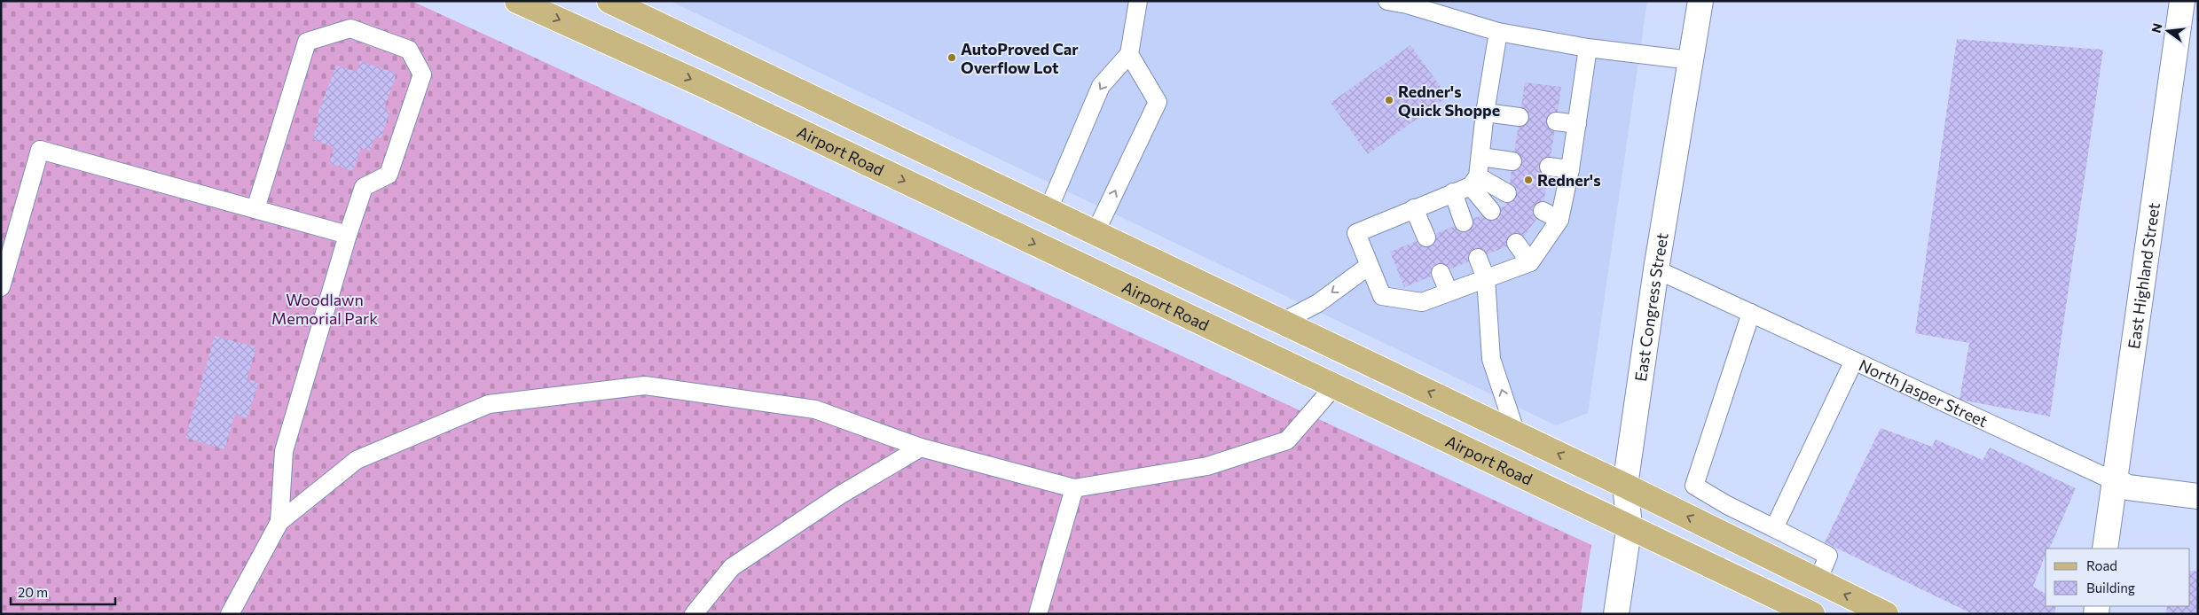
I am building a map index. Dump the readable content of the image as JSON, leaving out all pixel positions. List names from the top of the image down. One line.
{"streets":{"main road":["Airport Road"],"street":["East Highland Street","East Congress Street","North Jasper Street"]},"crossings":[["Airport Road","East Congress Street"],["East Highland Street","North Jasper Street"],["East Congress Street","North Jasper Street"]],"parks":["Woodlawn Memorial Park"],"places":["AutoProved Car Overflow Lot","Redner's Quick Shoppe","Redner's"],"legend":["Road","Building"],"scale_bar":"20 m","north":"left"}
